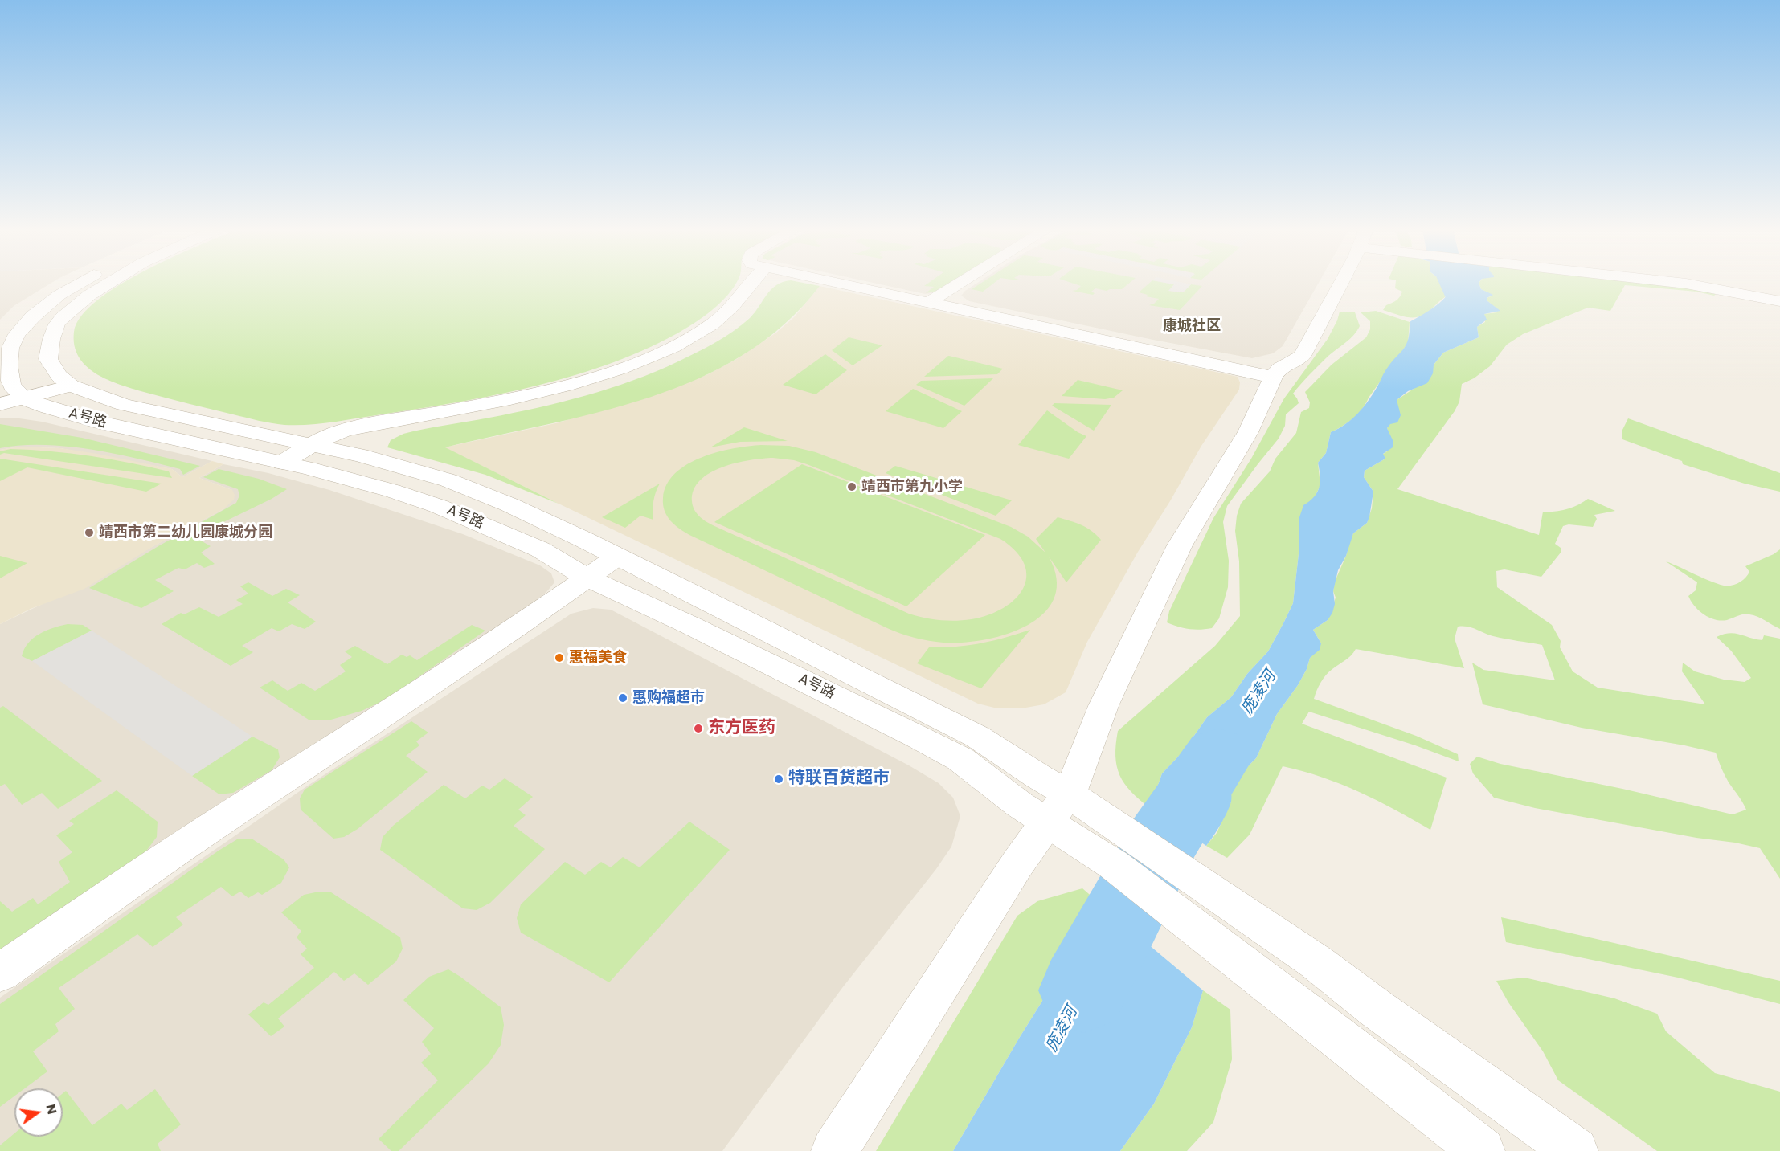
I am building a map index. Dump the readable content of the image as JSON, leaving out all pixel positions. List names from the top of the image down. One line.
{"streets":{"street":["A号路"]},"districts":["康城社区"],"water":["庞凌河"],"places":["靖西市第九小学","靖西市第二幼儿园康城分园","惠福美食","惠购福超市","东方医药","特联百货超市"],"north":"right"}
